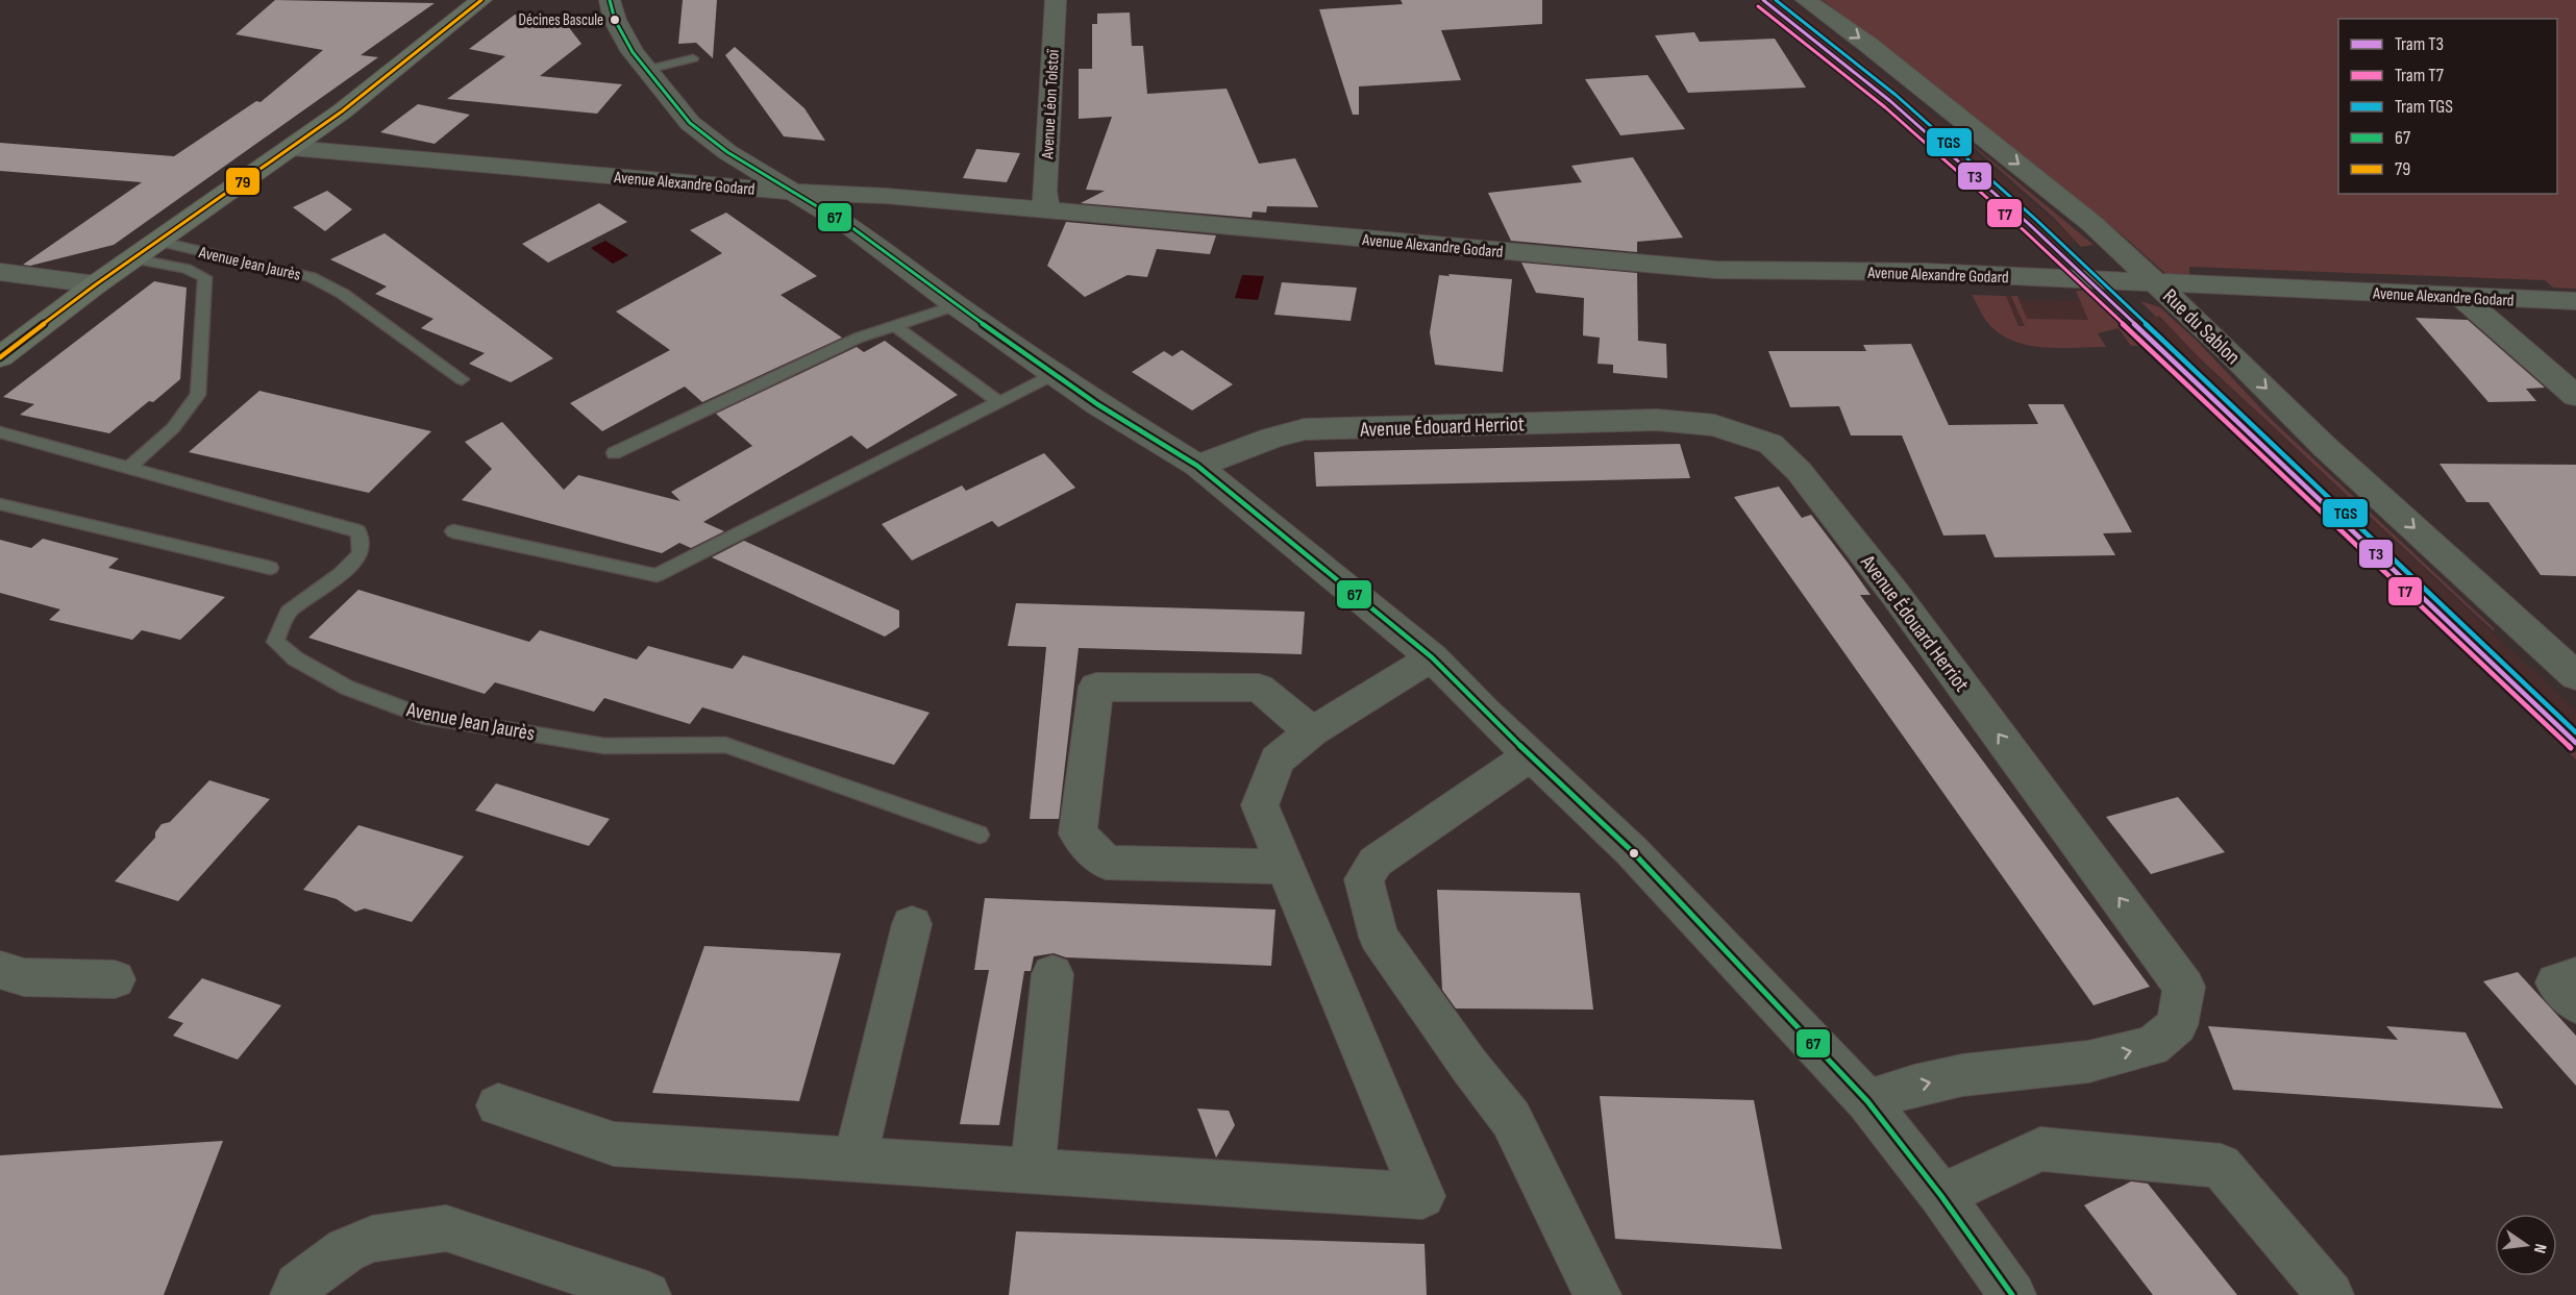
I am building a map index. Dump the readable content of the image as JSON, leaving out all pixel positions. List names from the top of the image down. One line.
{"streets":{"main road":["Avenue Jean Jaurès"],"street":["Avenue Léon Tolstoï","Avenue Alexandre Godard","Rue du Sablon","Avenue Édouard Herriot"]},"crossings":[["Avenue Léon Tolstoï","Avenue Alexandre Godard"],["Avenue Alexandre Godard","Avenue Jean Jaurès"],["Avenue Alexandre Godard","Rue du Sablon"]],"one_way":["Rue du Sablon"],"places":["Décines Bascule"],"lines":["tram line T3","tram line TGS","transit line 67","transit line 79","tram line T7"],"legend":["Tram T3","Tram T7","Tram TGS","67","79"],"north":"right"}
